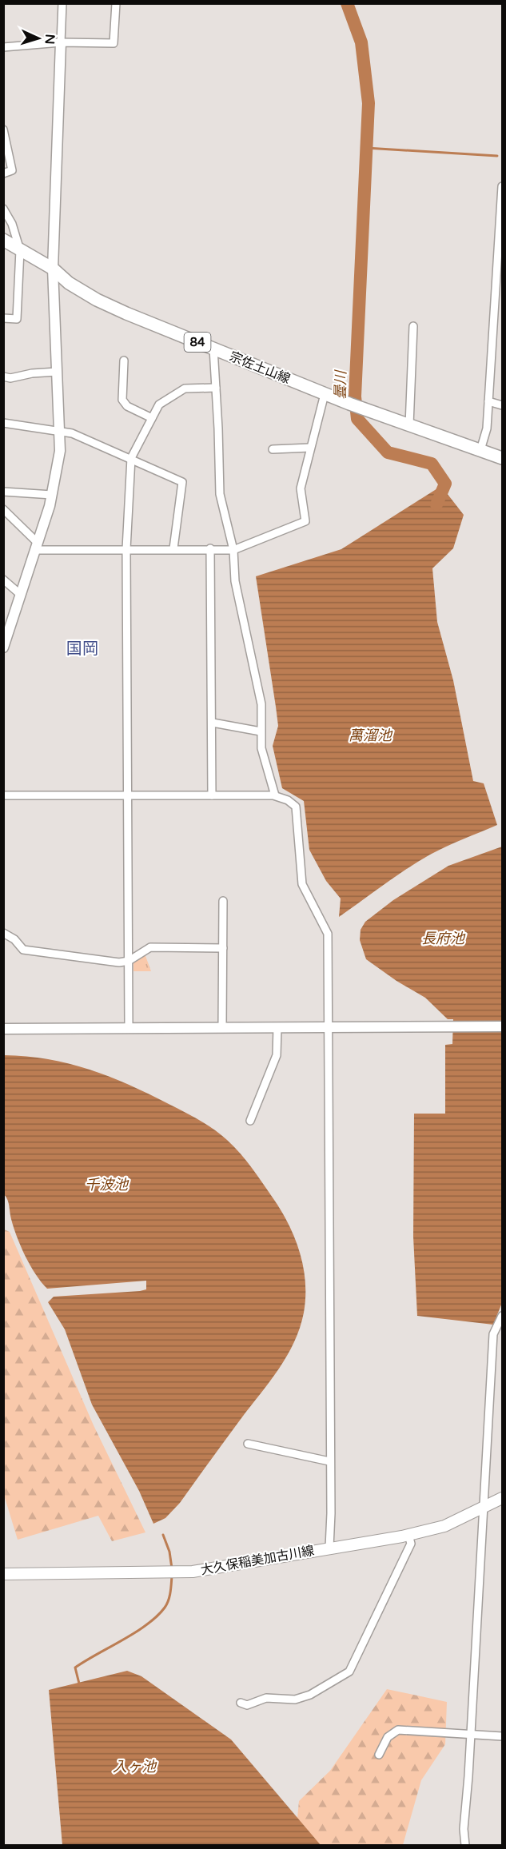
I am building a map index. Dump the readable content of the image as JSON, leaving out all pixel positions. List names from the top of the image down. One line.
{"streets":{"main road":["84","宗佐土山線","大久保稲美加古川線"]},"districts":["国岡"],"water":["曇川","萬溜池","長府池","千波池","入ヶ池"],"north":"right"}
